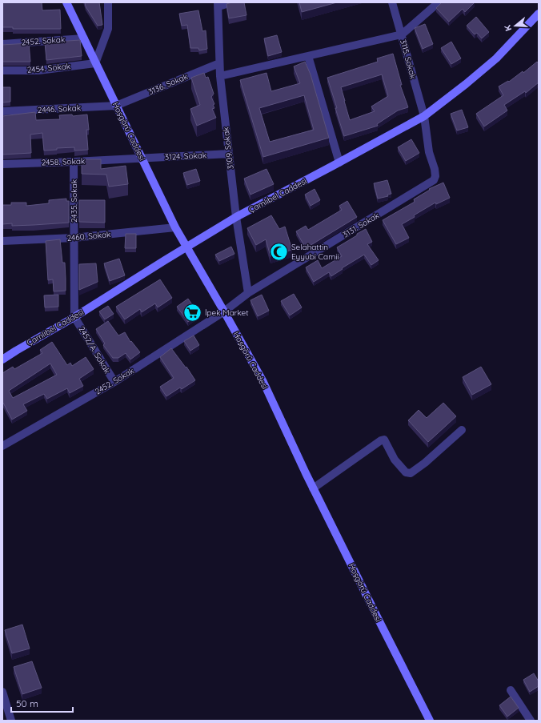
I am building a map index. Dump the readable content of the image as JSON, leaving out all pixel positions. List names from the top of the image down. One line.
{"streets":{"street":["2452. Sokak","3115. Sokak","2454. Sokak","3136. Sokak","2446. Sokak","Hoşgörü Caddesi","3109. Sokak","3124. Sokak","2458. Sokak","Çamlıbel Caddesi","2435. Sokak","3131. Sokak","2460. Sokak","2452/A. Sokak"]},"crossings":[["2452. Sokak","Hoşgörü Caddesi"],["2452. Sokak","3131. Sokak"],["2452. Sokak","2452/A. Sokak"],["3115. Sokak","Çamlıbel Caddesi"],["3115. Sokak","3131. Sokak"],["2454. Sokak","Hoşgörü Caddesi"],["3136. Sokak","2446. Sokak"],["3136. Sokak","Hoşgörü Caddesi"],["3136. Sokak","3109. Sokak"],["2446. Sokak","Hoşgörü Caddesi"],["Hoşgörü Caddesi","3124. Sokak"],["Hoşgörü Caddesi","2458. Sokak"],["Hoşgörü Caddesi","Çamlıbel Caddesi"],["Hoşgörü Caddesi","3131. Sokak"],["Hoşgörü Caddesi","2460. Sokak"],["3109. Sokak","3124. Sokak"],["3109. Sokak","Çamlıbel Caddesi"],["3109. Sokak","3131. Sokak"],["3124. Sokak","2458. Sokak"],["2458. Sokak","2435. Sokak"],["Çamlıbel Caddesi","2435. Sokak"],["Çamlıbel Caddesi","2452/A. Sokak"],["2435. Sokak","2460. Sokak"],["2435. Sokak","2452/A. Sokak"]],"places":{"mosque":["Selahattin Eyyubi Camii"],"supermarket":["İpek Market"]},"scale_bar":"50 m","north":"left"}
